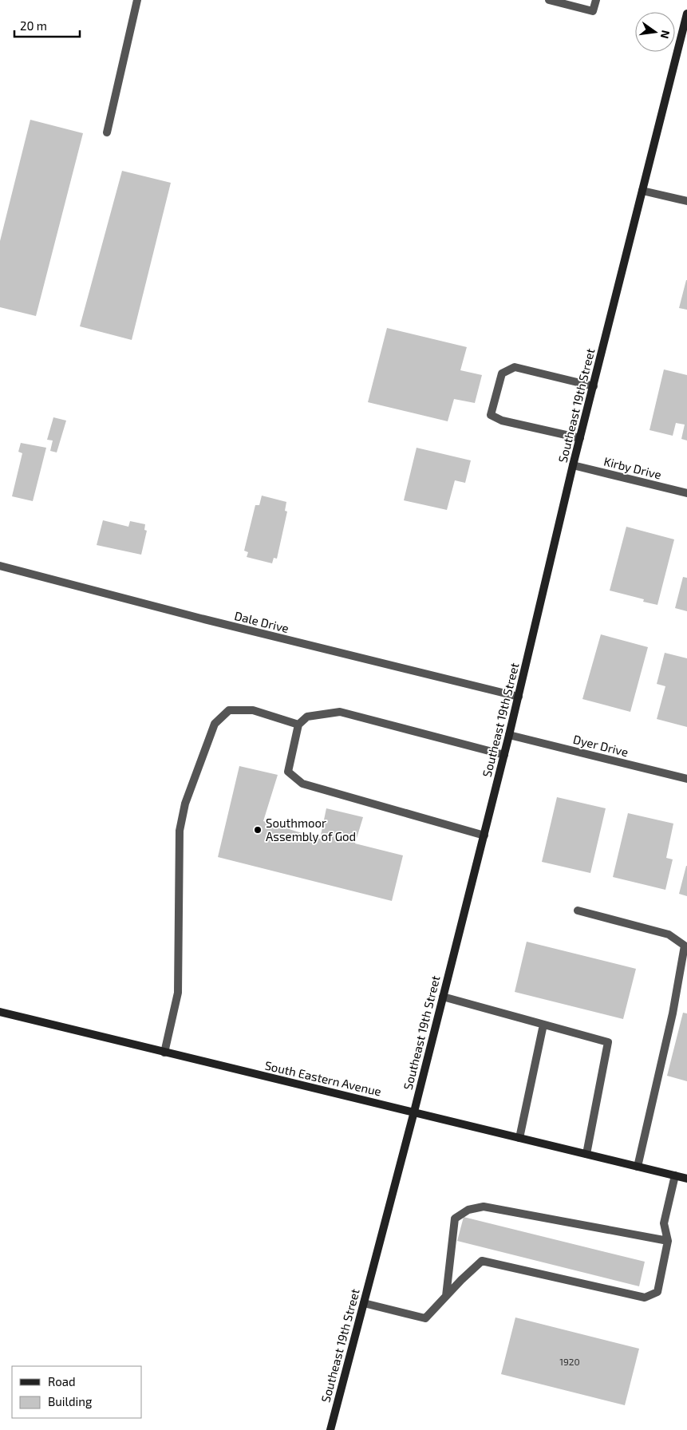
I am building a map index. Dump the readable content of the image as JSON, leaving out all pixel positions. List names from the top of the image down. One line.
{"streets":{"main road":["Southeast 19th Street","South Eastern Avenue"],"street":["Kirby Drive","Dale Drive","Dyer Drive"]},"crossings":[["Southeast 19th Street","Kirby Drive"],["Southeast 19th Street","Dale Drive"],["Southeast 19th Street","Dyer Drive"],["Southeast 19th Street","South Eastern Avenue"]],"places":["Southmoor Assembly of God"],"house_numbers":["1920"],"legend":["Road","Building"],"scale_bar":"20 m","north":"right"}
